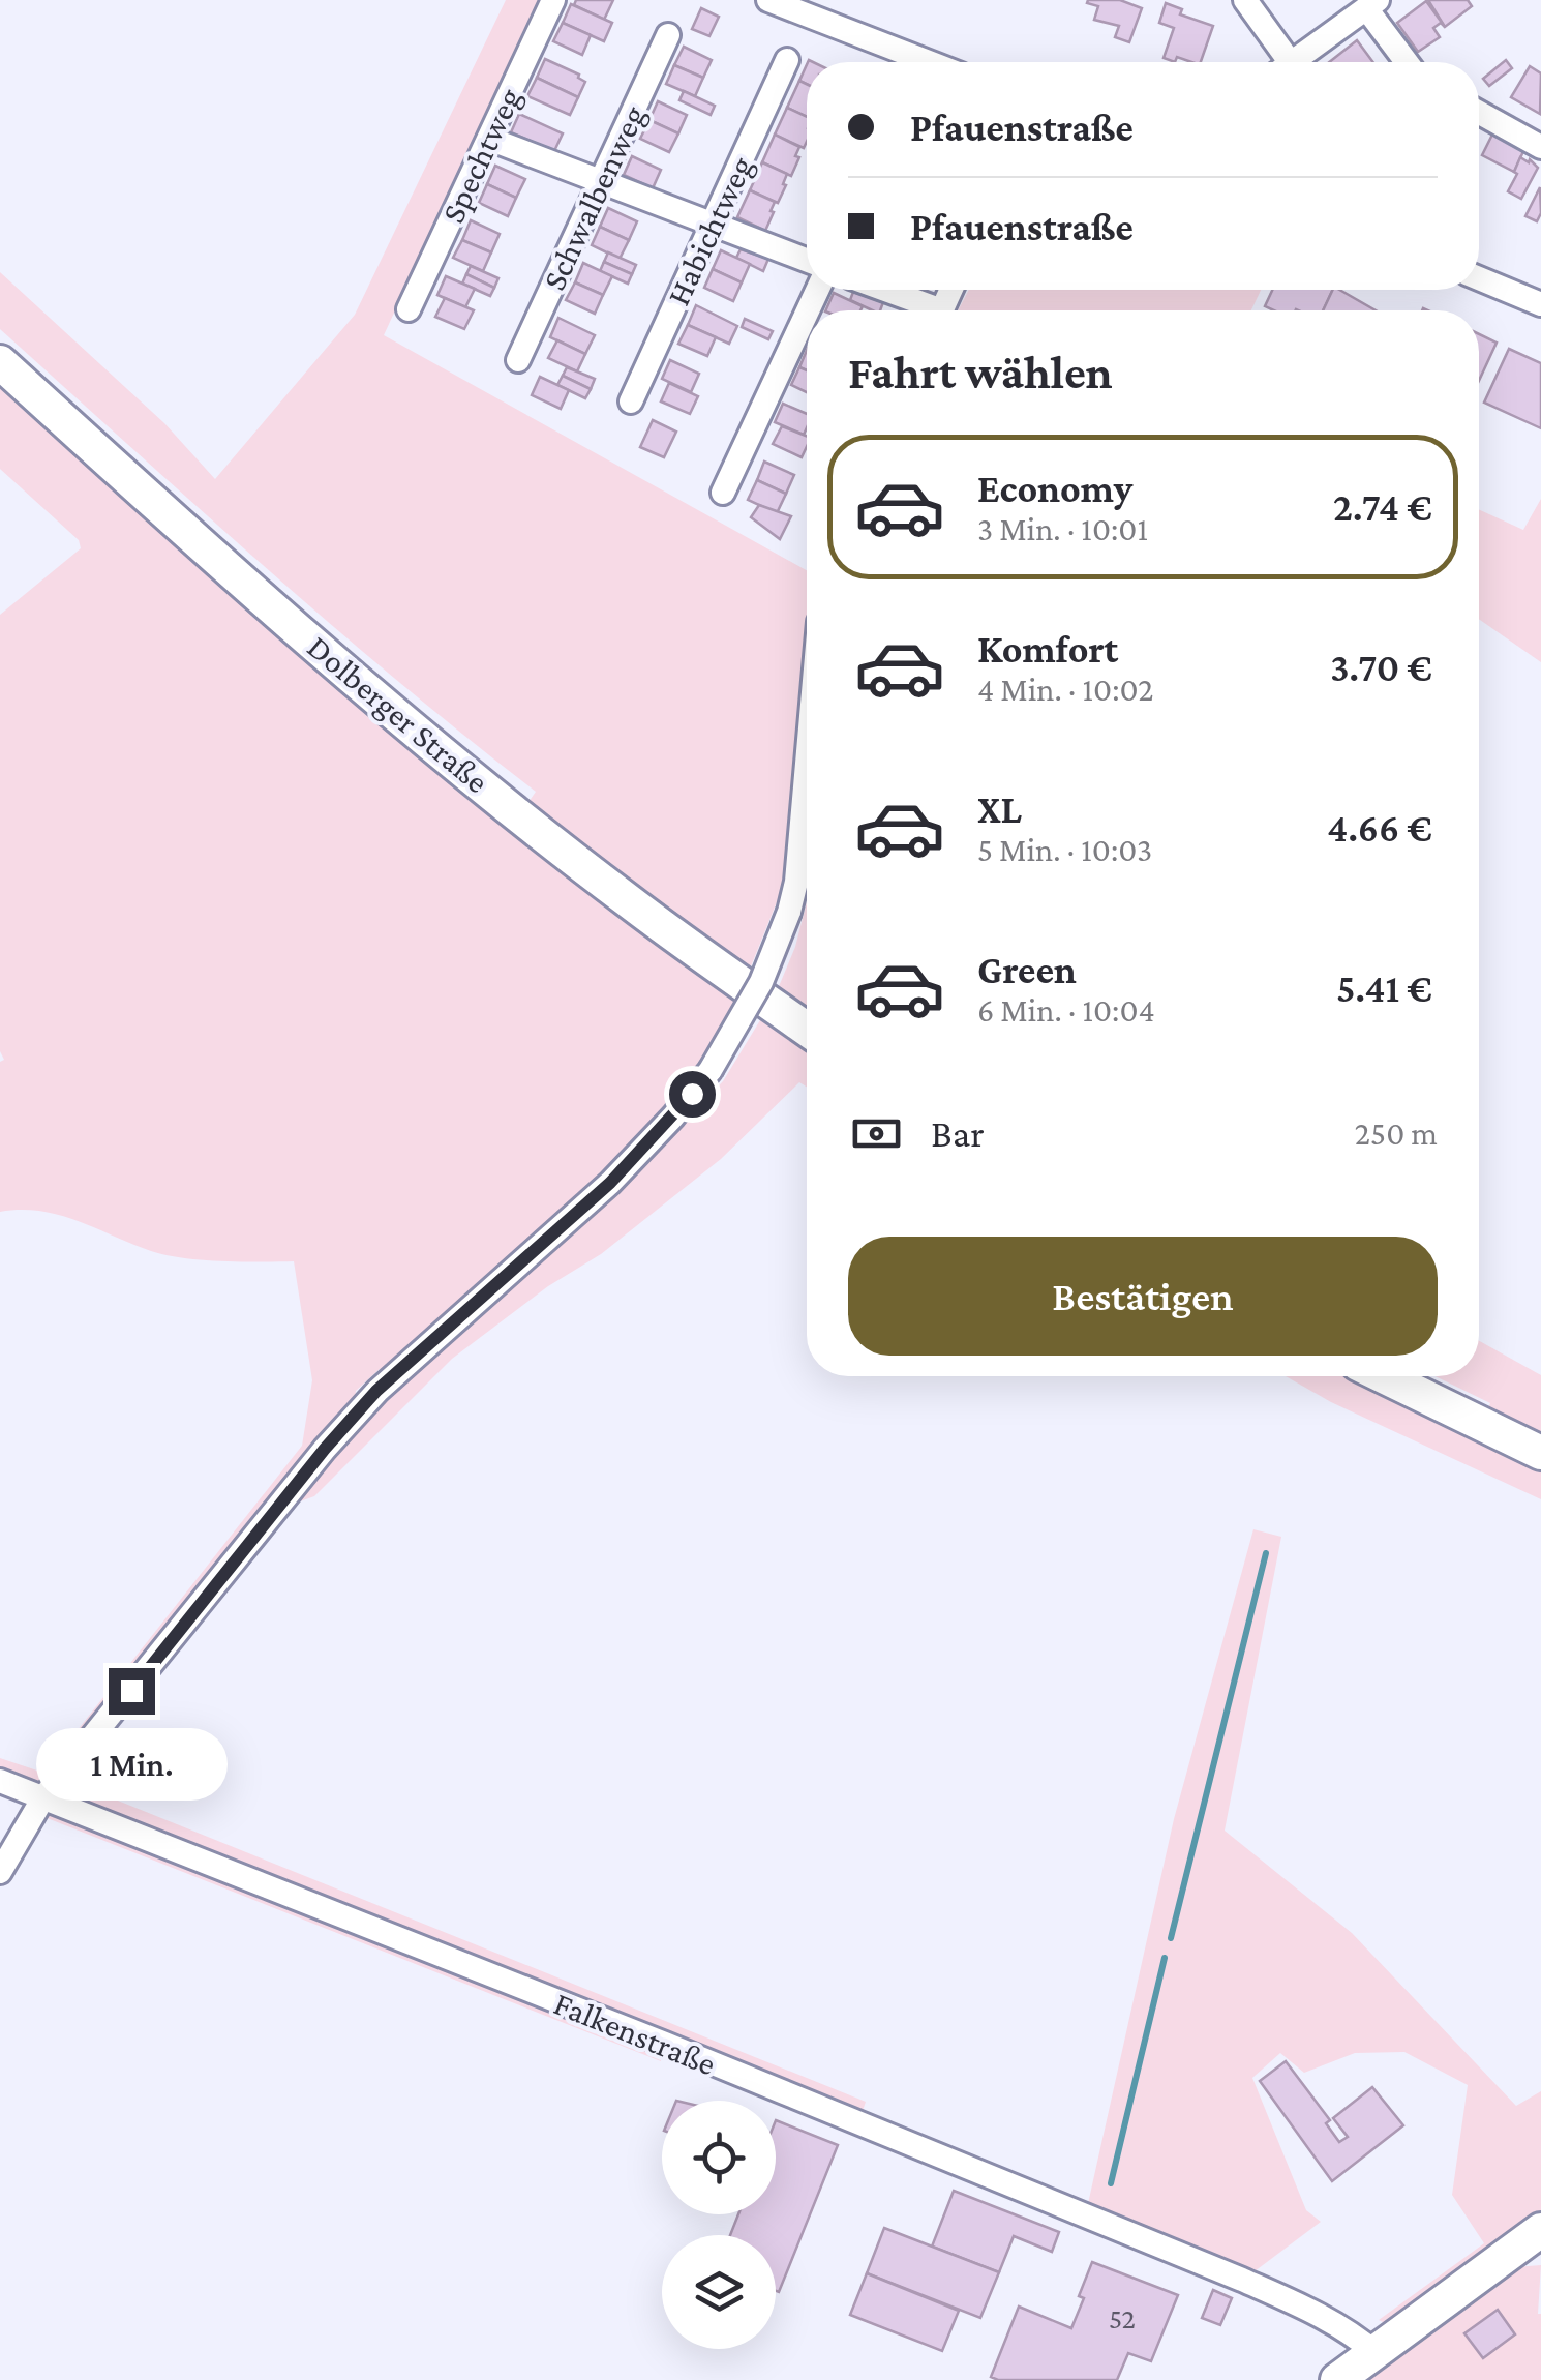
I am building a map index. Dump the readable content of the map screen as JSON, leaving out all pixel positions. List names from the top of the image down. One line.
{"streets":{"main road":["Dolberger Straße"],"street":["Spechtweg","Schwalbenweg","Habichtweg","Falkenstraße"]},"house_numbers":["52"],"page":{"banner":["Pfauenstraße","Pfauenstraße"],"heading":"Fahrt wählen","list":[{"name":"Economy","note":"3 Min. · 10:01","value":"2.74 €"},{"name":"Komfort","note":"4 Min. · 10:02","value":"3.70 €"},{"name":"XL","note":"5 Min. · 10:03","value":"4.66 €"},{"name":"Green","note":"6 Min. · 10:04","value":"5.41 €"}],"pay":["Bar","250 m"],"buttons":"Bestätigen","bubble":"1 Min."}}
